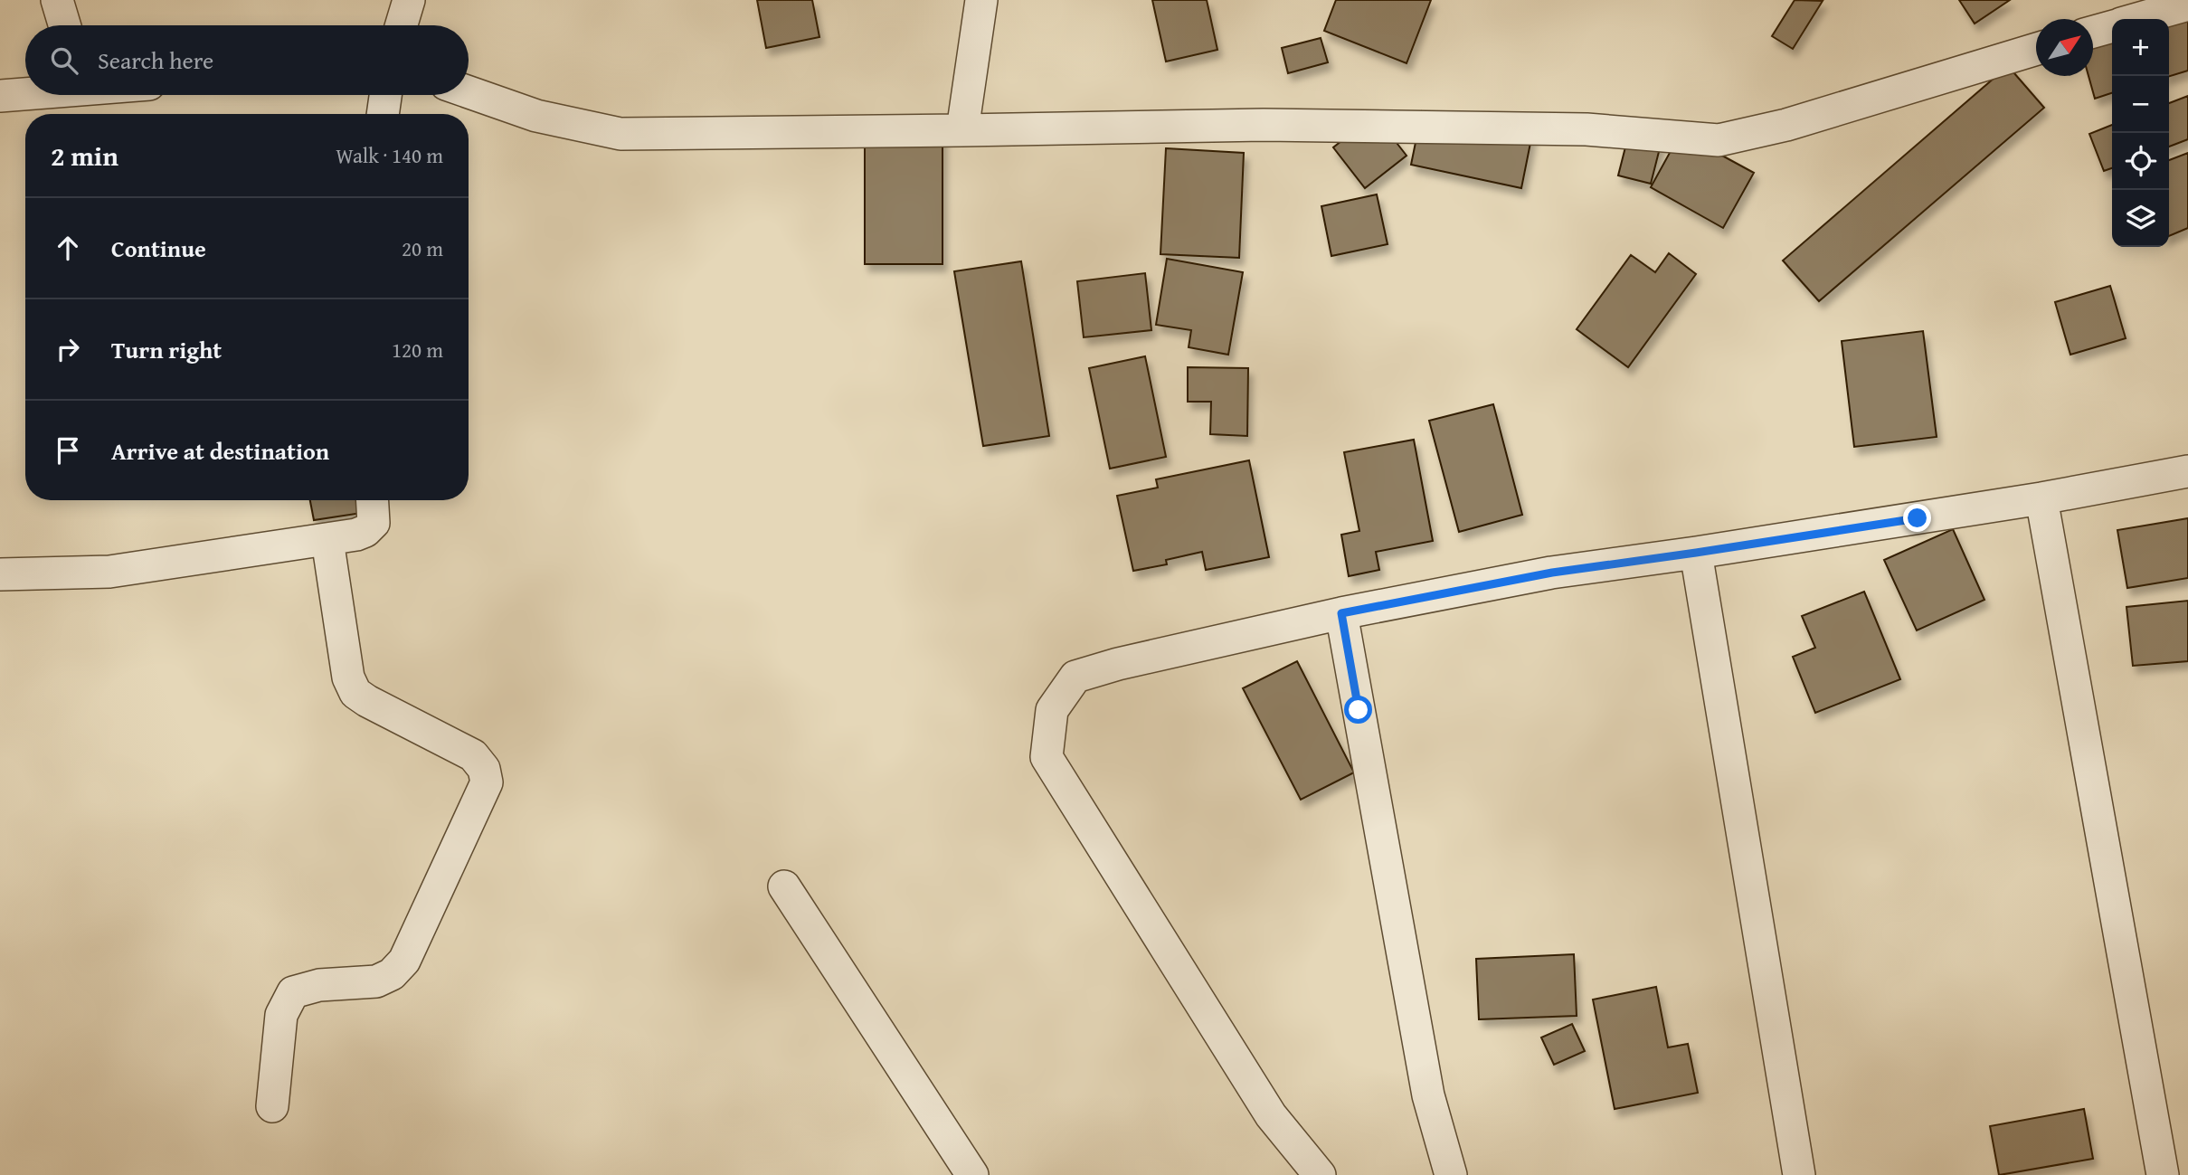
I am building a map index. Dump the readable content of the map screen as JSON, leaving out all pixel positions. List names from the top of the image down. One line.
{"north":"top right","page":{"map_buttons":["+","−"],"search":"Search here","heading":["2 min","Walk · 140 m"],"list":[["Continue","20 m"],["Turn right","120 m"],"Arrive at destination"]}}
